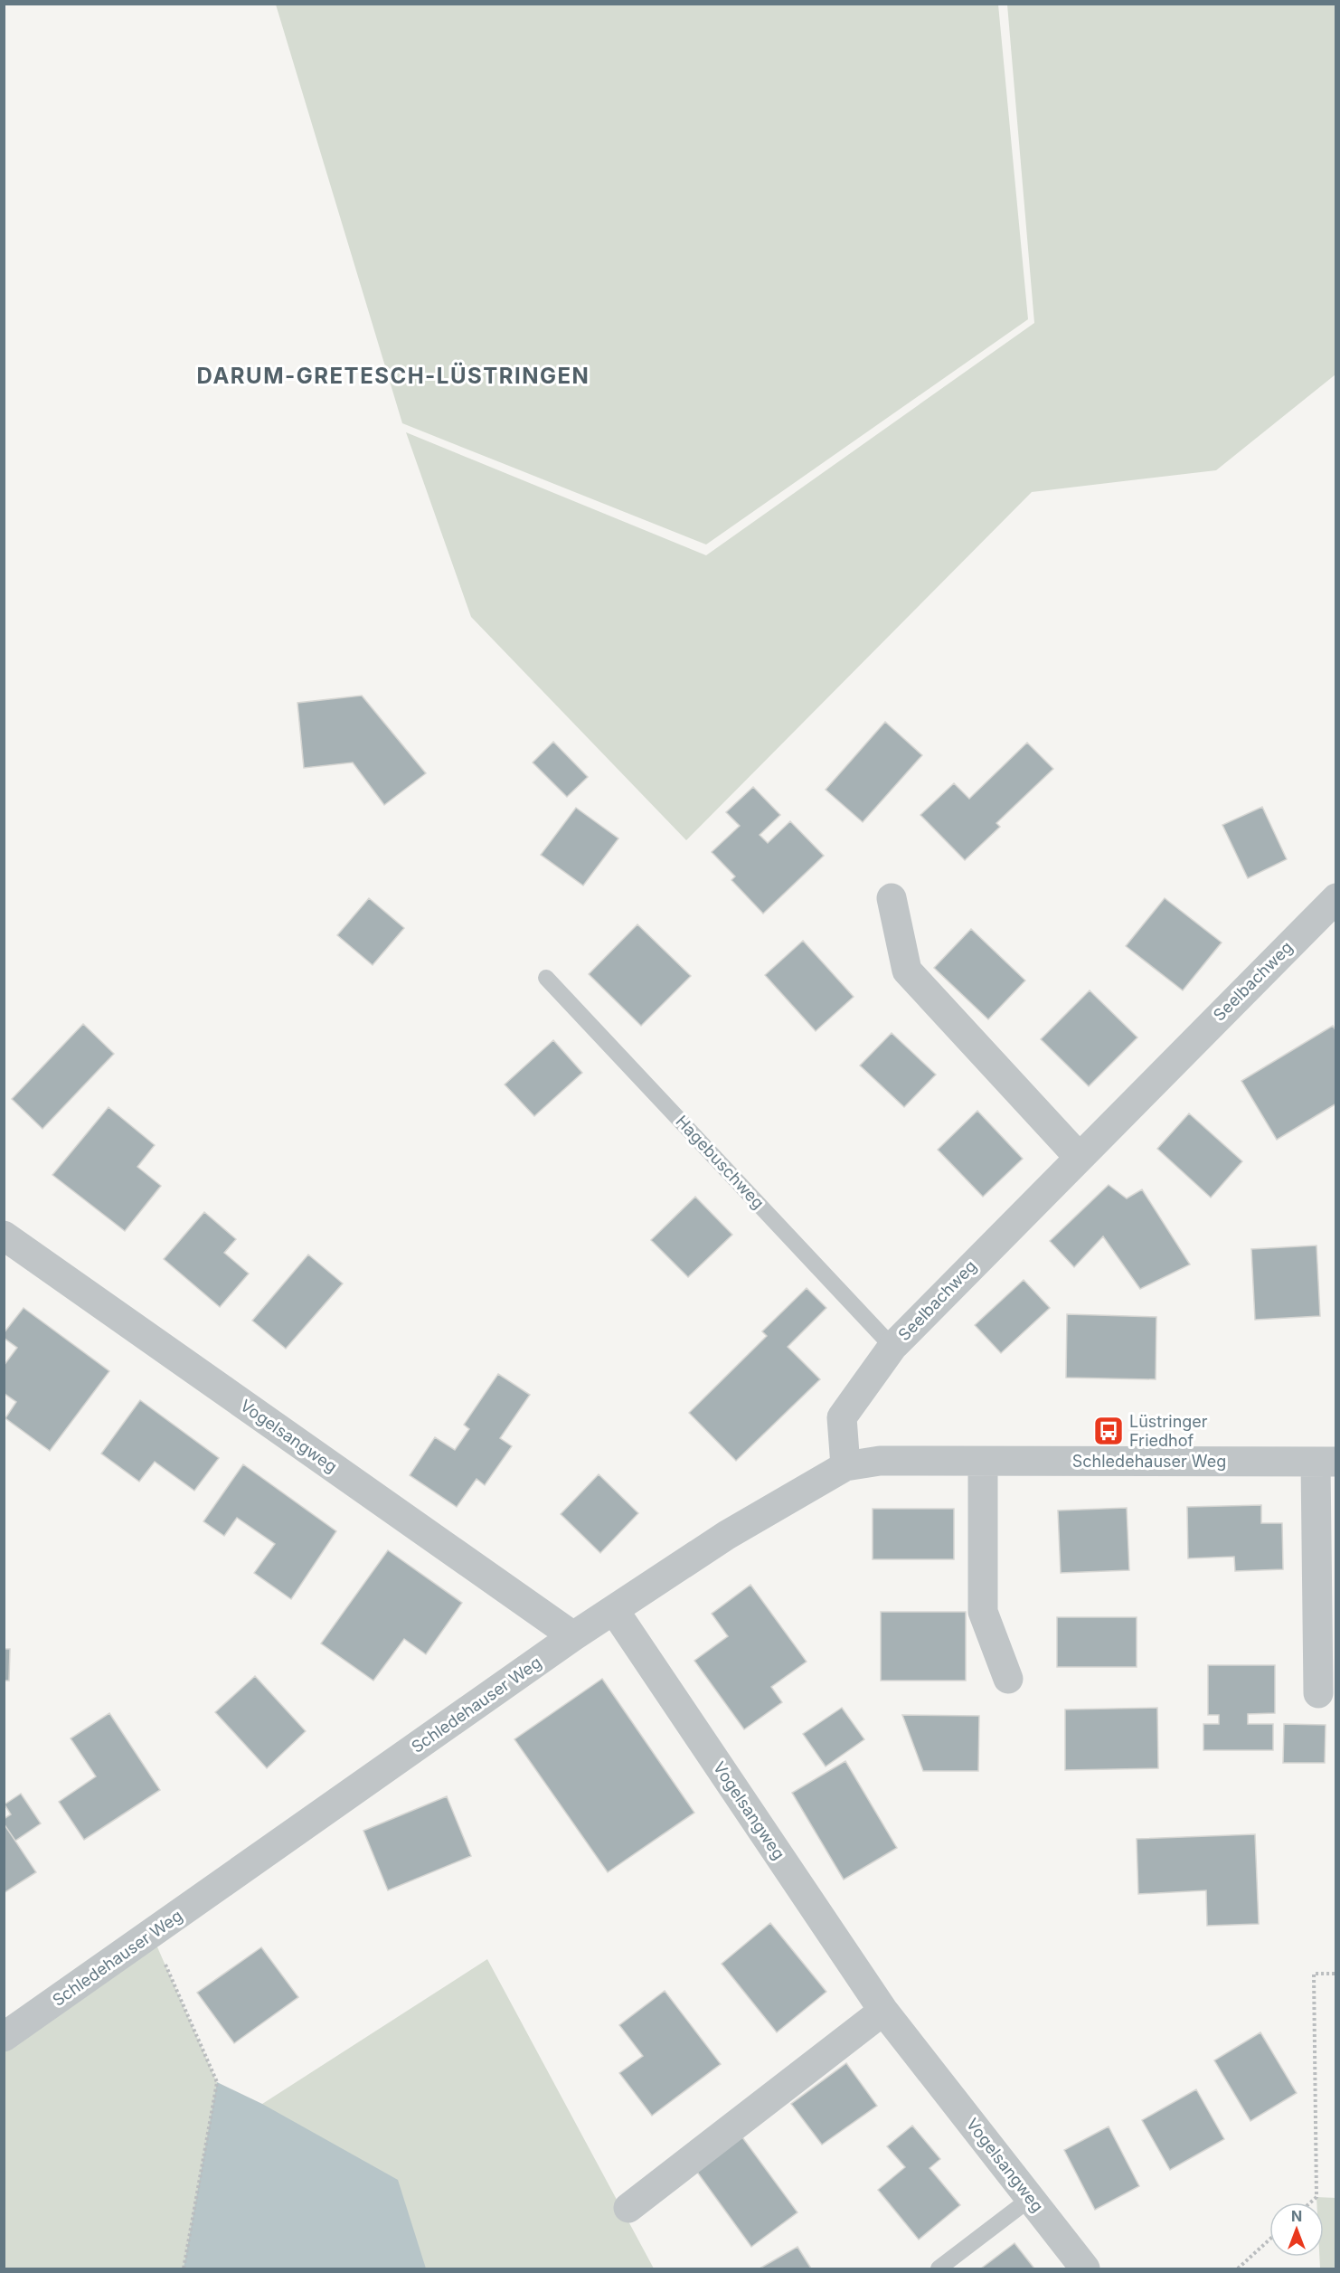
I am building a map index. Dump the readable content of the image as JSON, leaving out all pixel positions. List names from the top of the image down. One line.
{"streets":{"street":["Seelbachweg","Vogelsangweg","Schledehauser Weg"],"lane":["Hagebuschweg"]},"crossings":[["Seelbachweg","Hagebuschweg"],["Seelbachweg","Schledehauser Weg"],["Vogelsangweg","Schledehauser Weg"]],"districts":["DARUM-GRETESCH-LÜSTRINGEN"],"places":{"bus stop":["Lüstringer Friedhof"]},"north":"top"}
